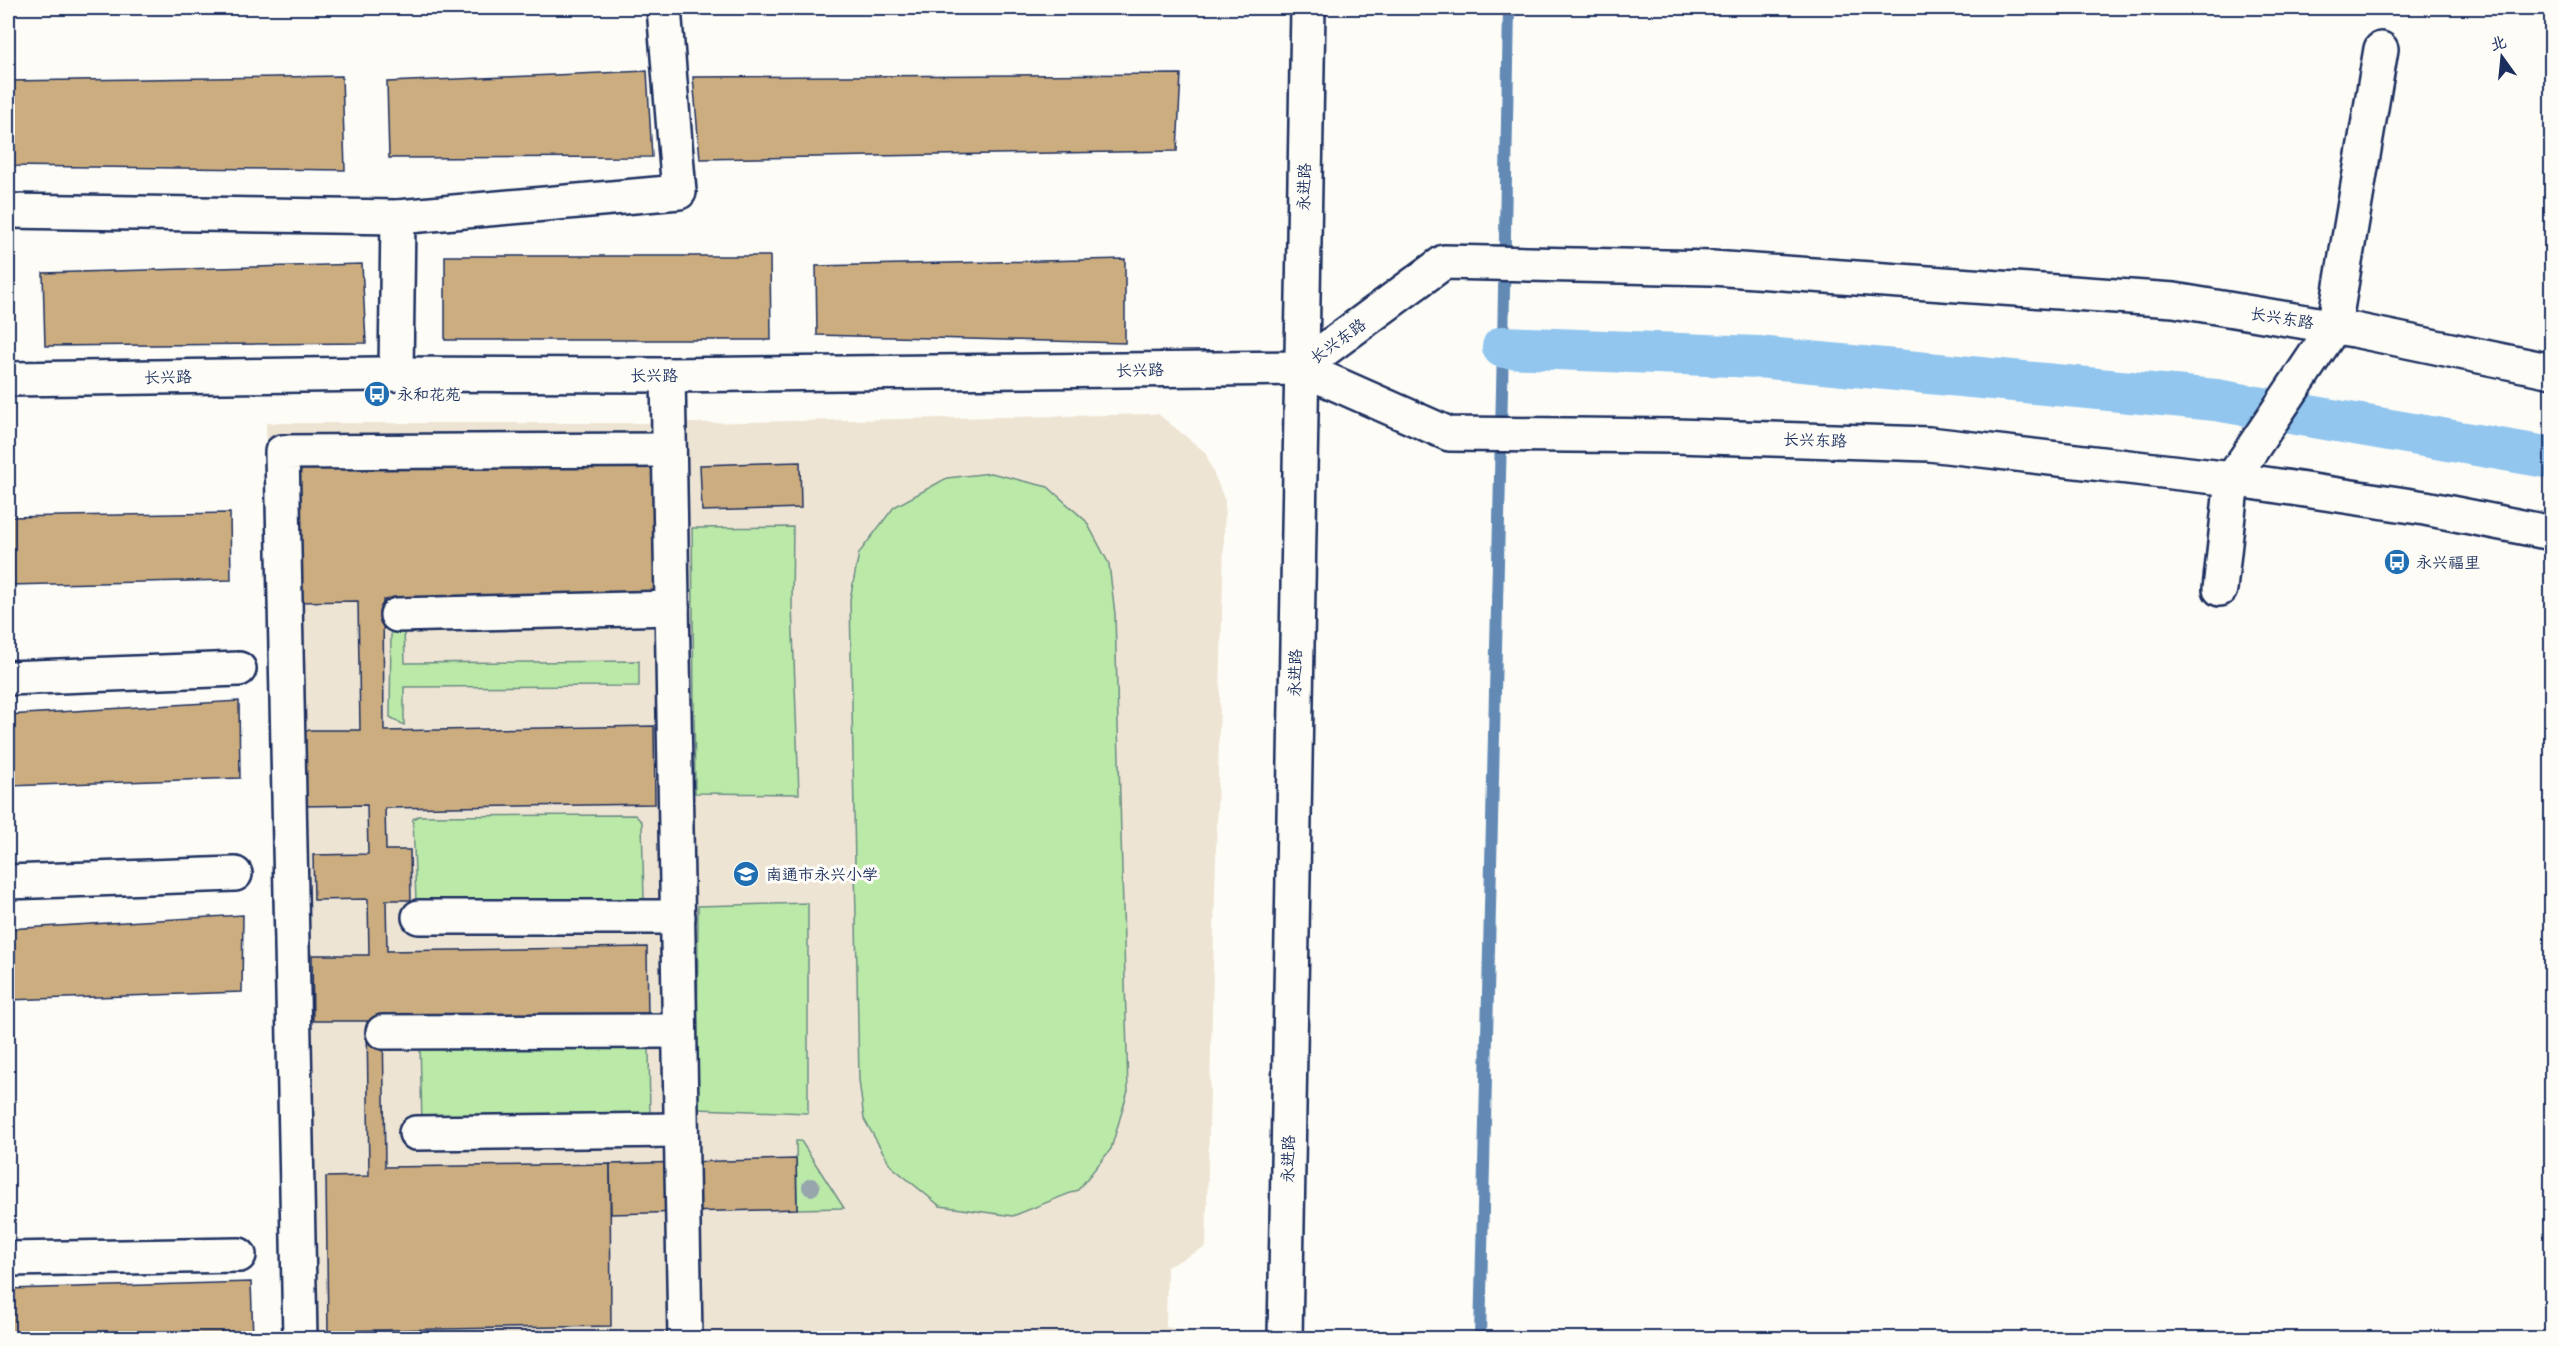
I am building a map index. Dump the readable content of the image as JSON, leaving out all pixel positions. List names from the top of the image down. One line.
{"streets":{"street":["永进路","长兴东路","长兴路"]},"crossings":[["永进路","长兴东路"],["永进路","长兴路"],["长兴东路","长兴路"]],"places":{"bus stop":["永和花苑","永兴福里"],"school or university":["南通市永兴小学"]},"north":"top"}
